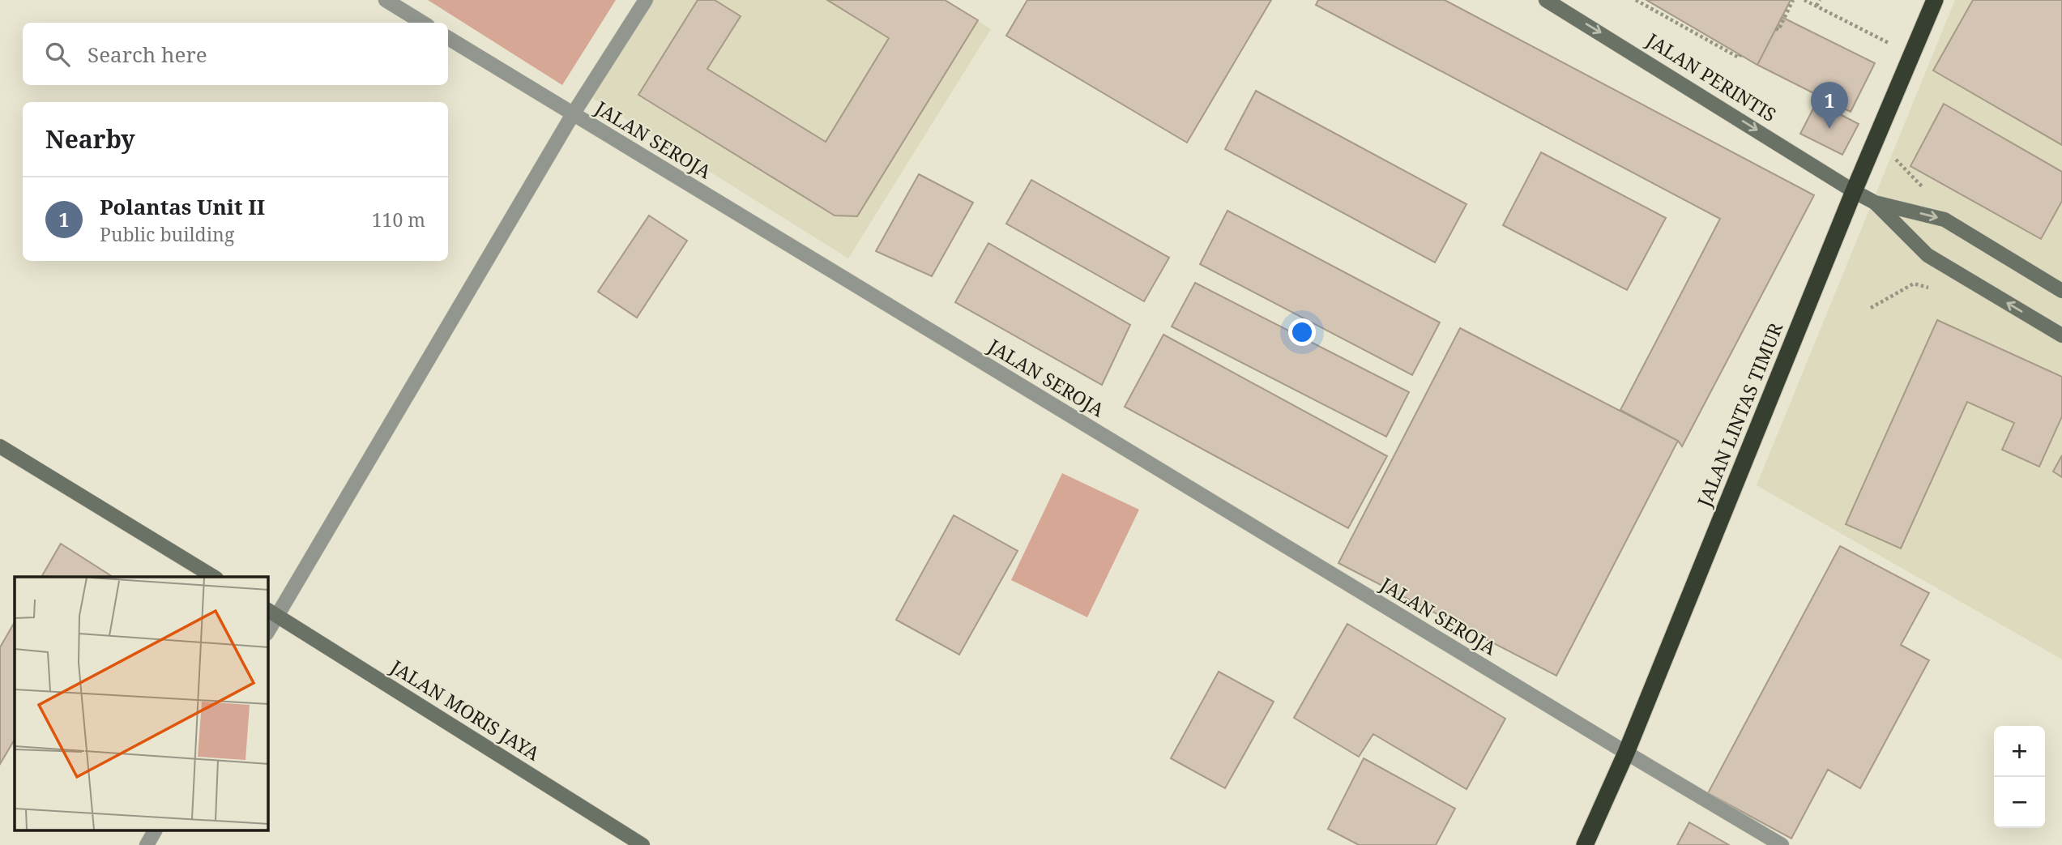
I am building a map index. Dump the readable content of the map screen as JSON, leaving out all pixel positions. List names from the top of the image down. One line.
{"streets":{"highway":["JALAN LINTAS TIMUR"],"main road":["JALAN PERINTIS","JALAN MORIS JAYA"],"street":["JALAN SEROJA"]},"crossings":[["JALAN PERINTIS","JALAN LINTAS TIMUR"],["JALAN SEROJA","JALAN LINTAS TIMUR"]],"one_way":["JALAN PERINTIS"],"page":{"search":"Search here","pins":"1","heading":"Nearby","list":[{"mark":"1","name":"Polantas Unit II","note":"Public building","value":"110 m"}],"map_buttons":["+","−"]}}
